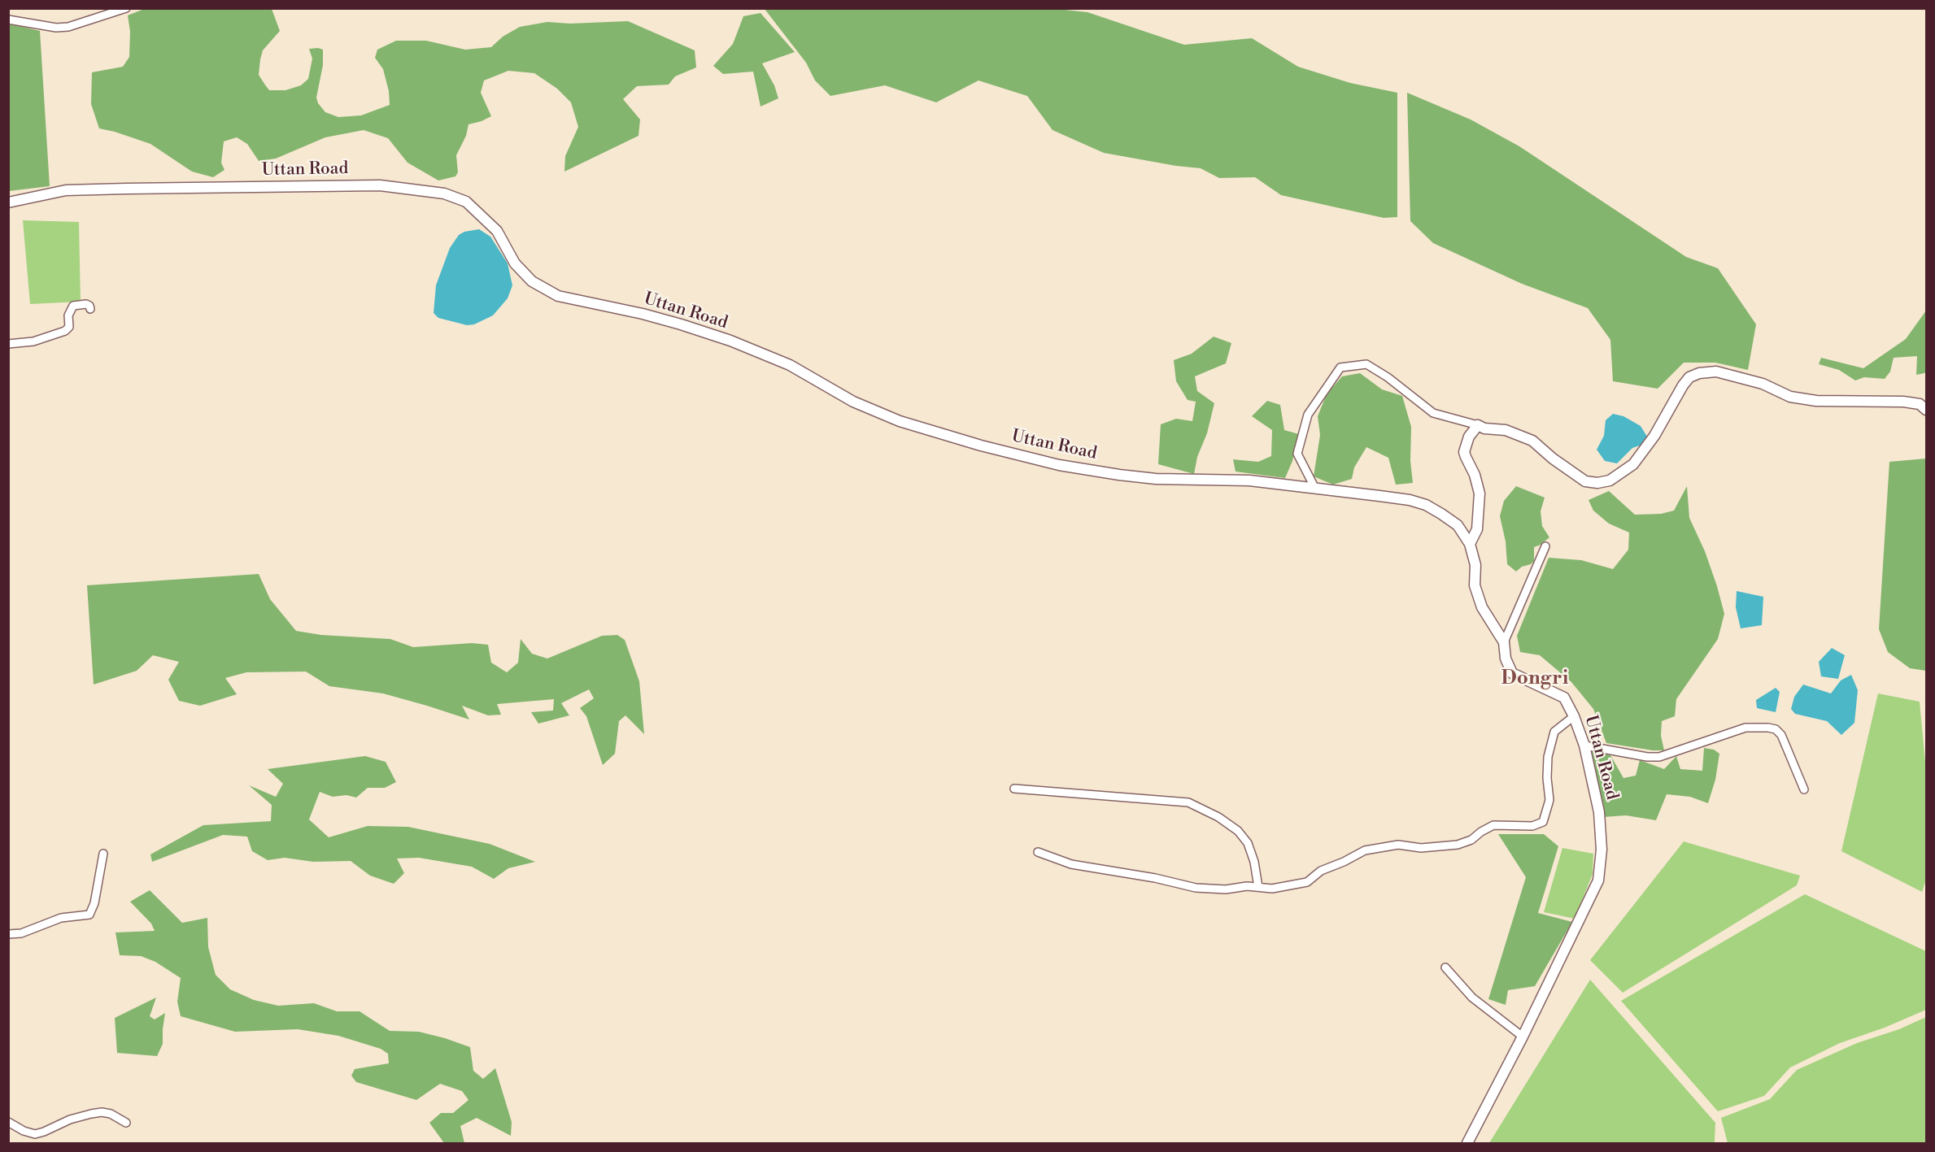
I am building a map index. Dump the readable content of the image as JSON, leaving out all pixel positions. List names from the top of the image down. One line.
{"streets":{"main road":["Uttan Road"]},"districts":["Dongri"]}
